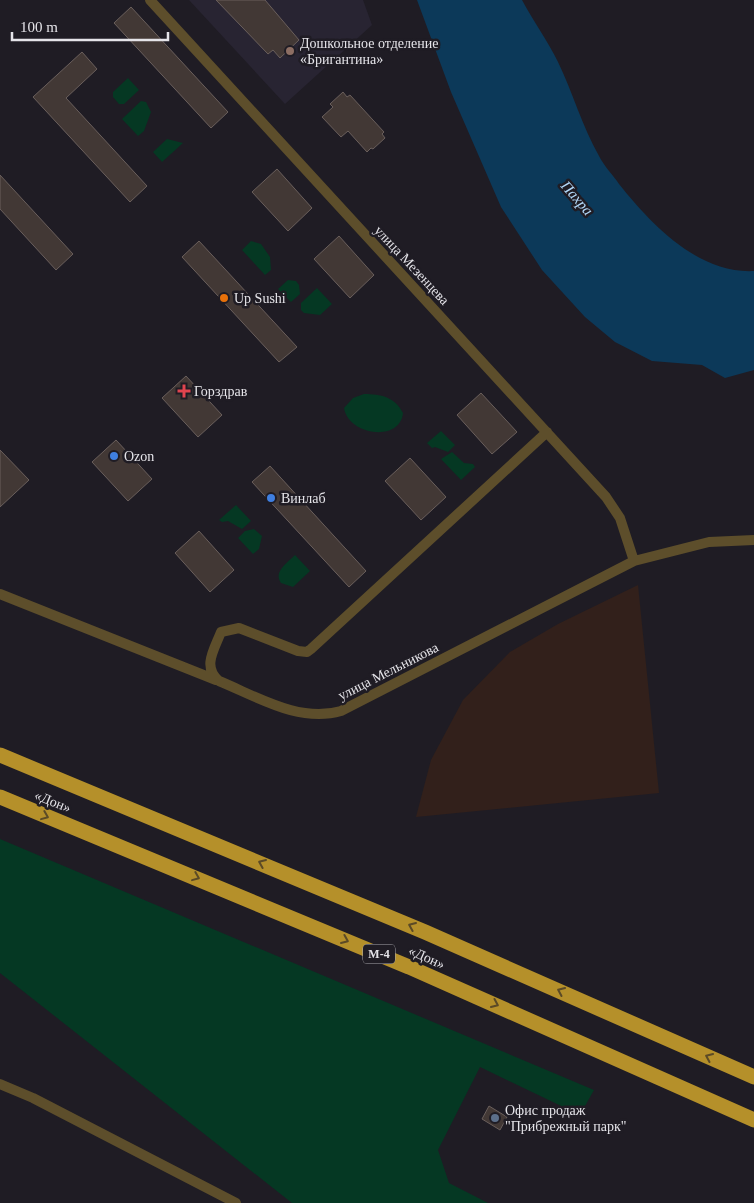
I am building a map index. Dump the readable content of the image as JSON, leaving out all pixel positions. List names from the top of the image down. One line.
{"streets":{"highway":["«Дон»","М-4"],"street":["улица Мезенцева","улица Мельникова"]},"crossings":[["улица Мезенцева","улица Мельникова"]],"water":["Пахра"],"places":{"other":["Дошкольное отделение «Бригантина»","Up Sushi","Ozon","Винлаб","Офис продаж \"Прибрежный парк\""],"health":["Горздрав"]},"scale_bar":"100 m"}
